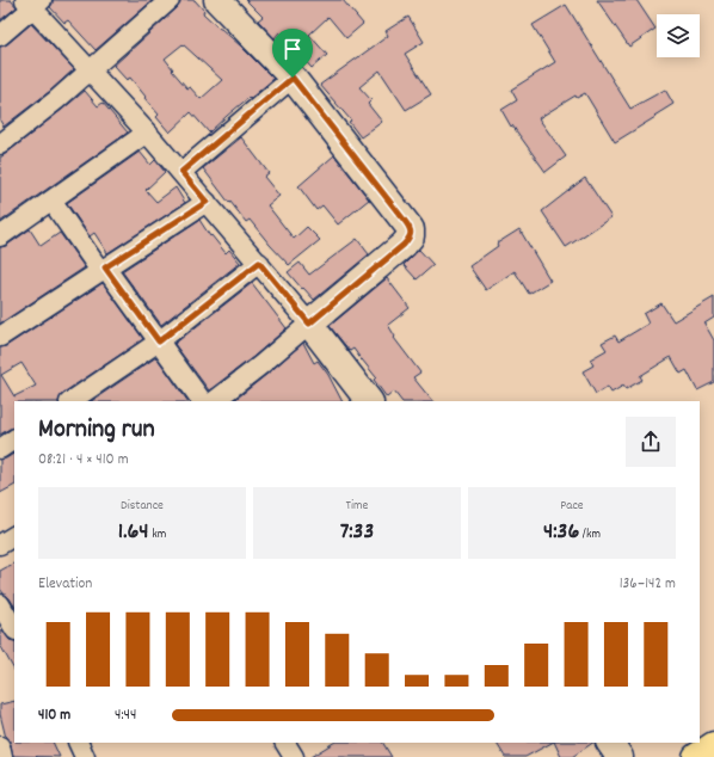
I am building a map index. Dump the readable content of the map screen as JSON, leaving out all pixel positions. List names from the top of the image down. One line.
{"page":{"heading":["Morning run","08:21 · 4 × 410 m"],"stats":[["Distance","1.64 km"],["Time","7:33"],["Pace","4:36 /km"]],"chart":["Elevation","136–142 m"],"list":[{"name":"410 m","note":"4:44"}]}}
